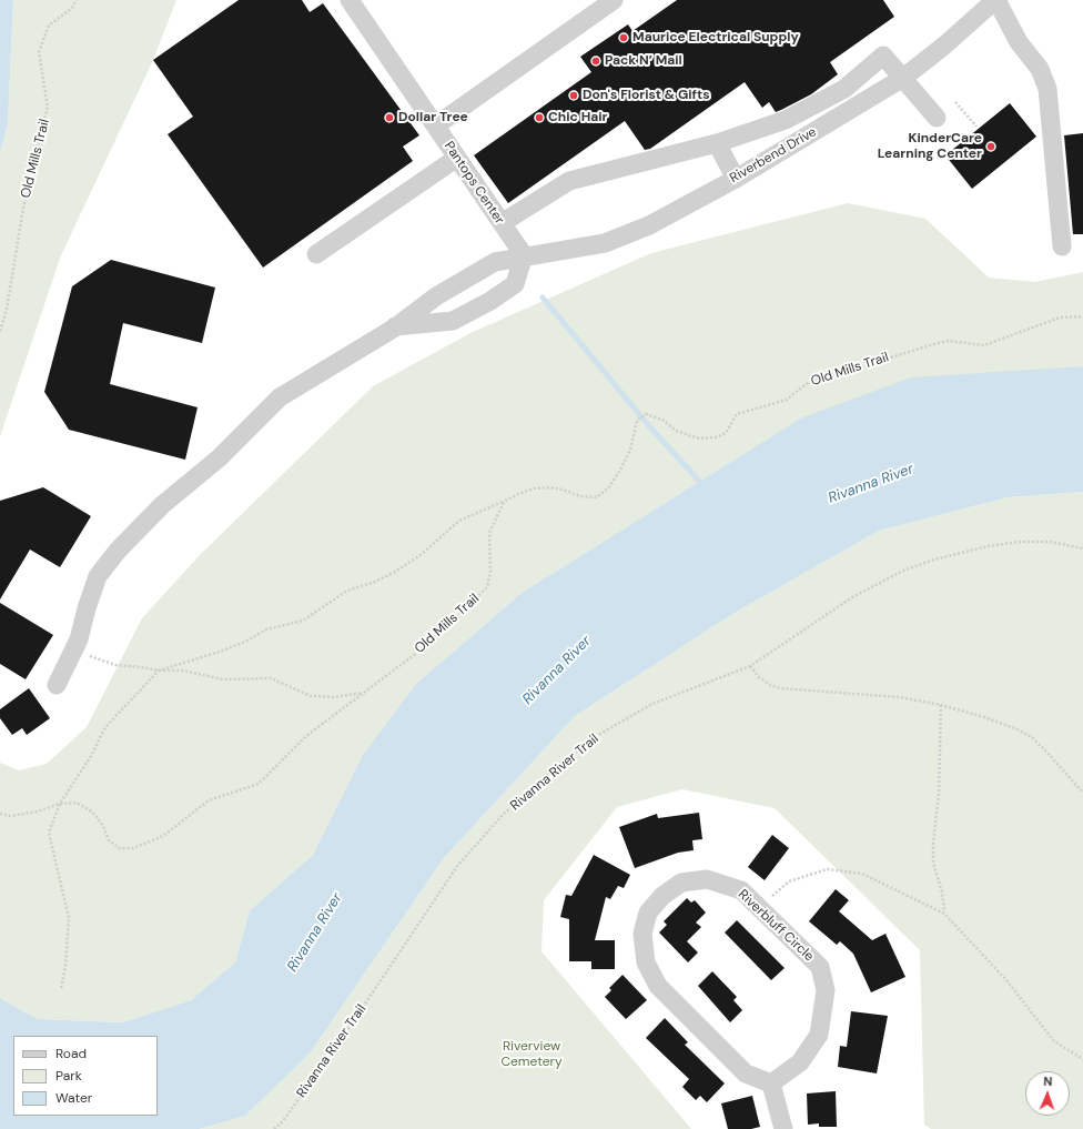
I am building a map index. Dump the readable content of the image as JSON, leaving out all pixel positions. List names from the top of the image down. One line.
{"streets":{"street":["Riverbend Drive","Pantops Center","Riverbluff Circle"],"path":["Old Mills Trail","Rivanna River Trail"]},"crossings":[["Riverbend Drive","Pantops Center"]],"water":["Rivanna River"],"parks":["Riverview Cemetery"],"places":["Maurice Electrical Supply","Pack N’ Mail","Don's Florist & Gifts","Dollar Tree","Chic Hair","KinderCare Learning Center"],"legend":["Road","Park","Water"],"north":"top"}
